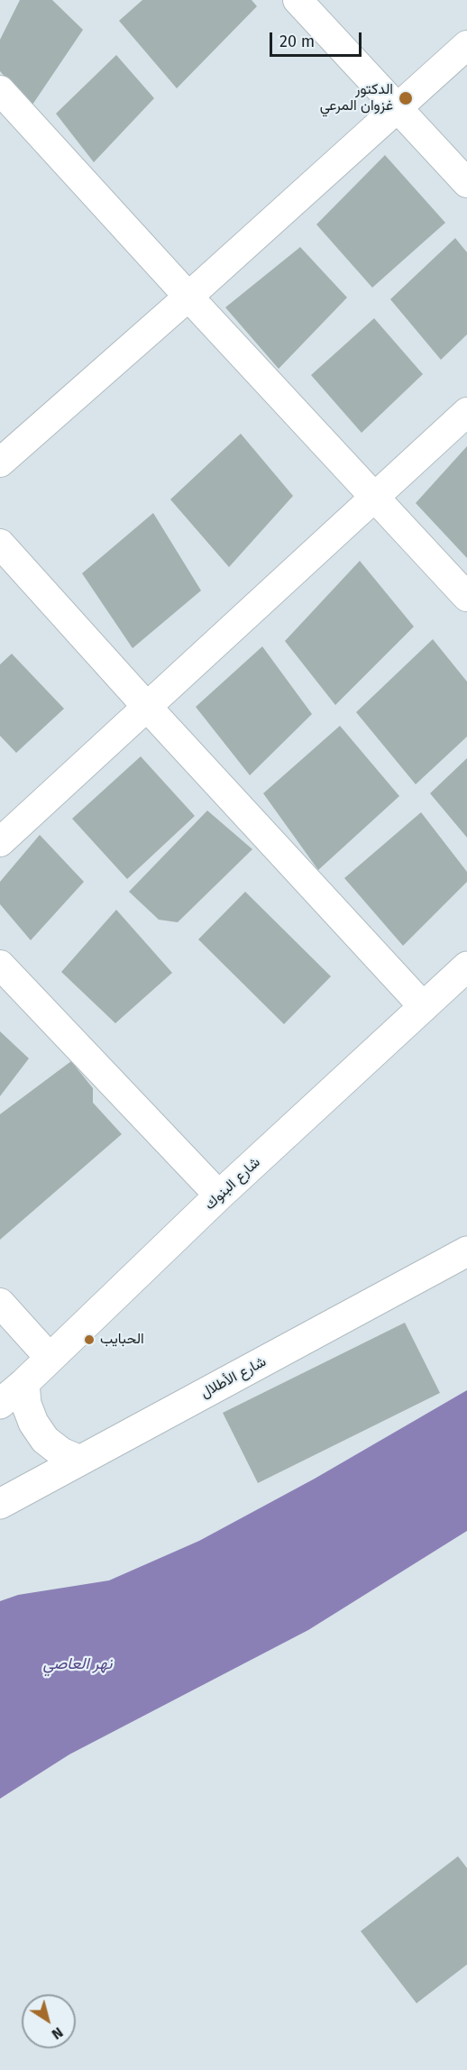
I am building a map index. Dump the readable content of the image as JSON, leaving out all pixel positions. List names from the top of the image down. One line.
{"streets":{"main road":["شارع البنوك","شارع الأطلال"]},"water":["نهر العاصي"],"places":["الدكتور غزوان المرعي","الحبايب"],"scale_bar":"20 m","north":"bottom right"}
